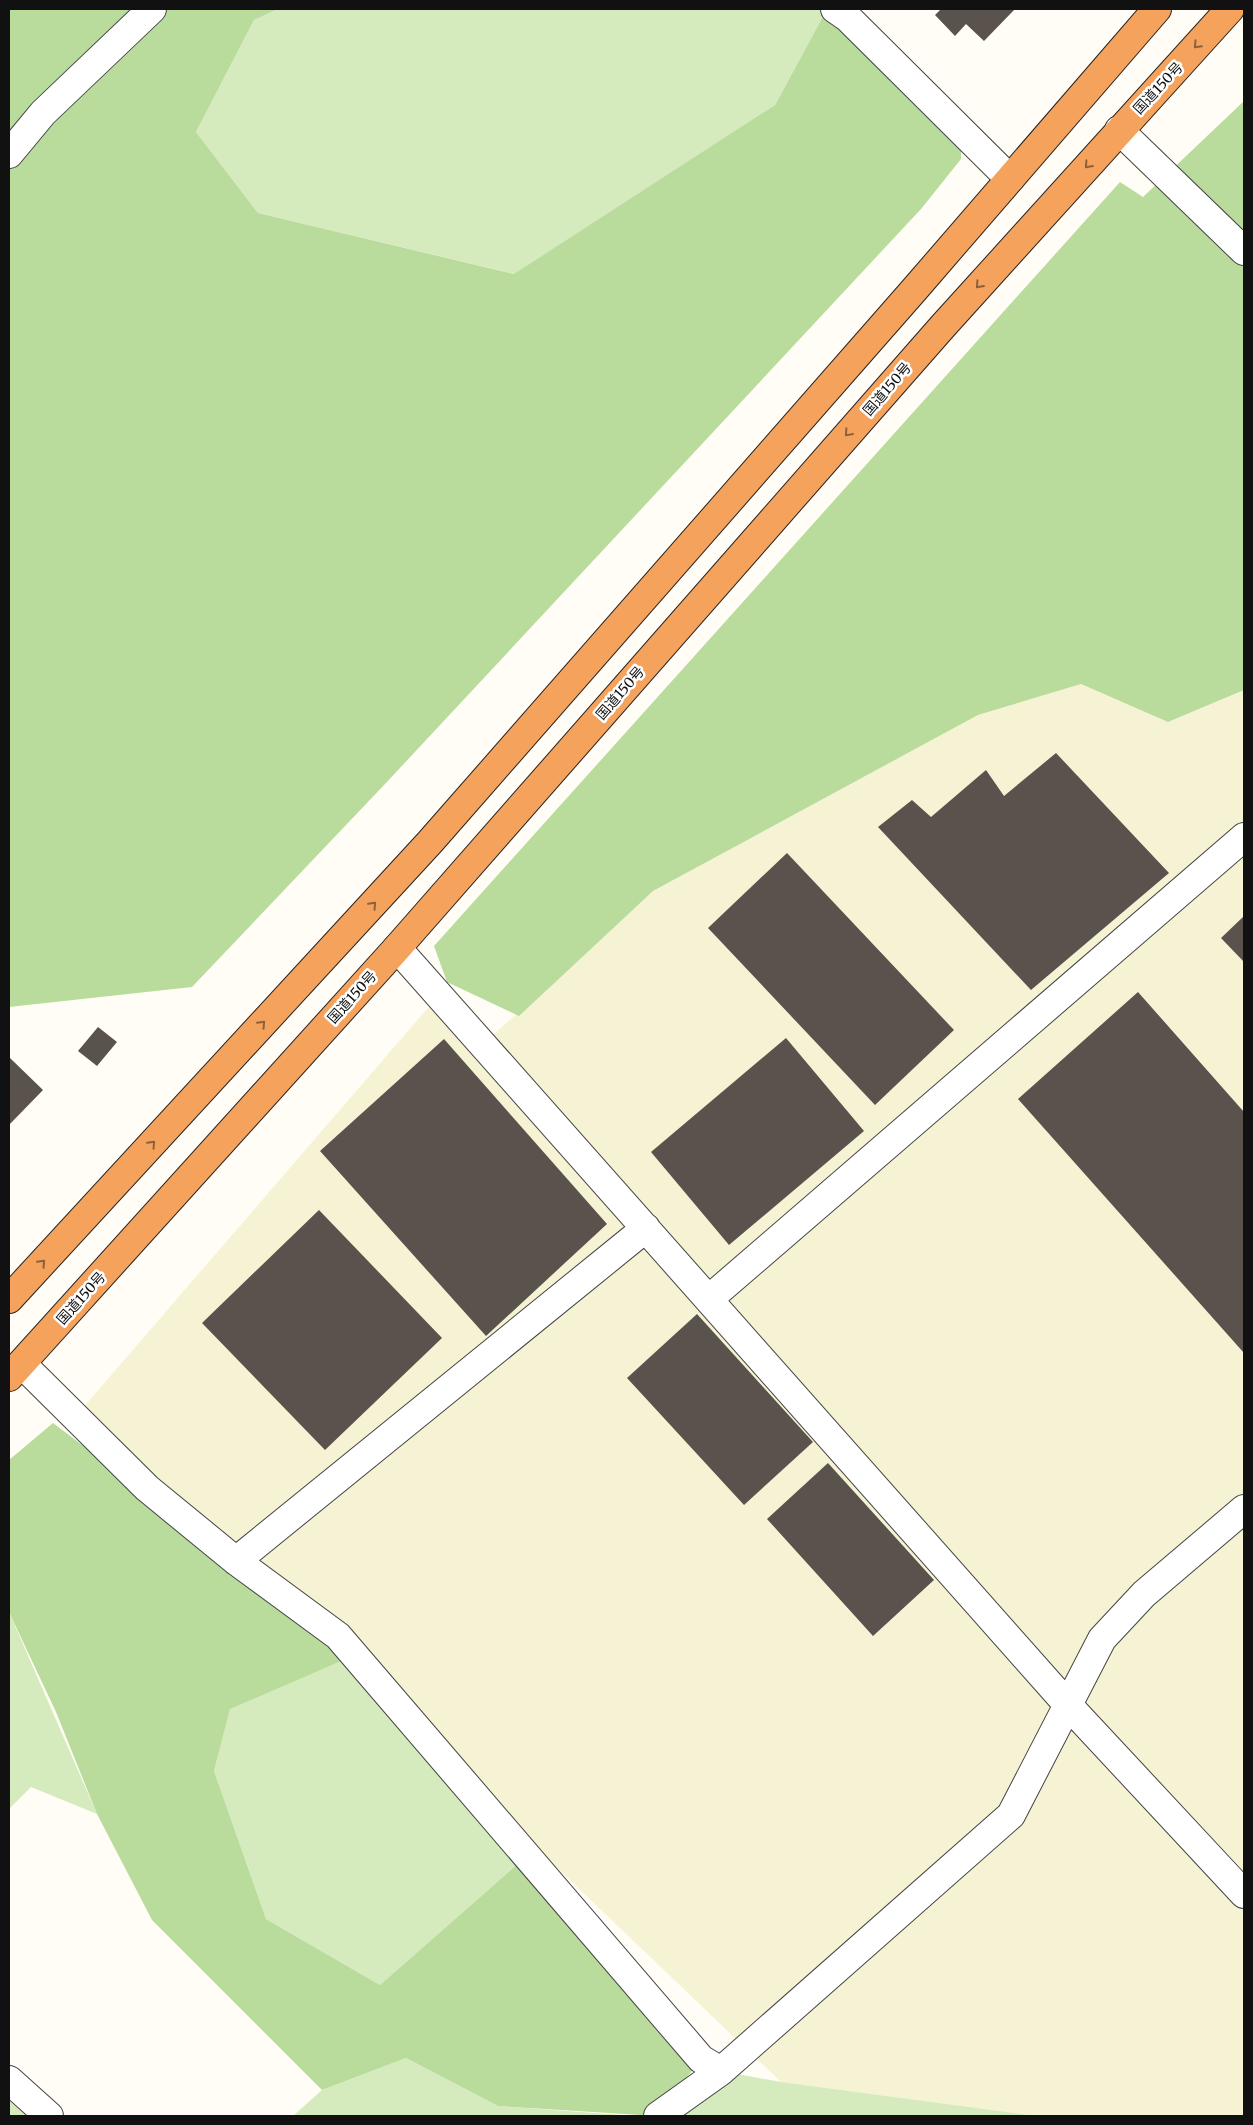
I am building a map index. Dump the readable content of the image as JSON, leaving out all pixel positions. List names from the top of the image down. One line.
{"streets":{"highway":["国道150号"]}}
